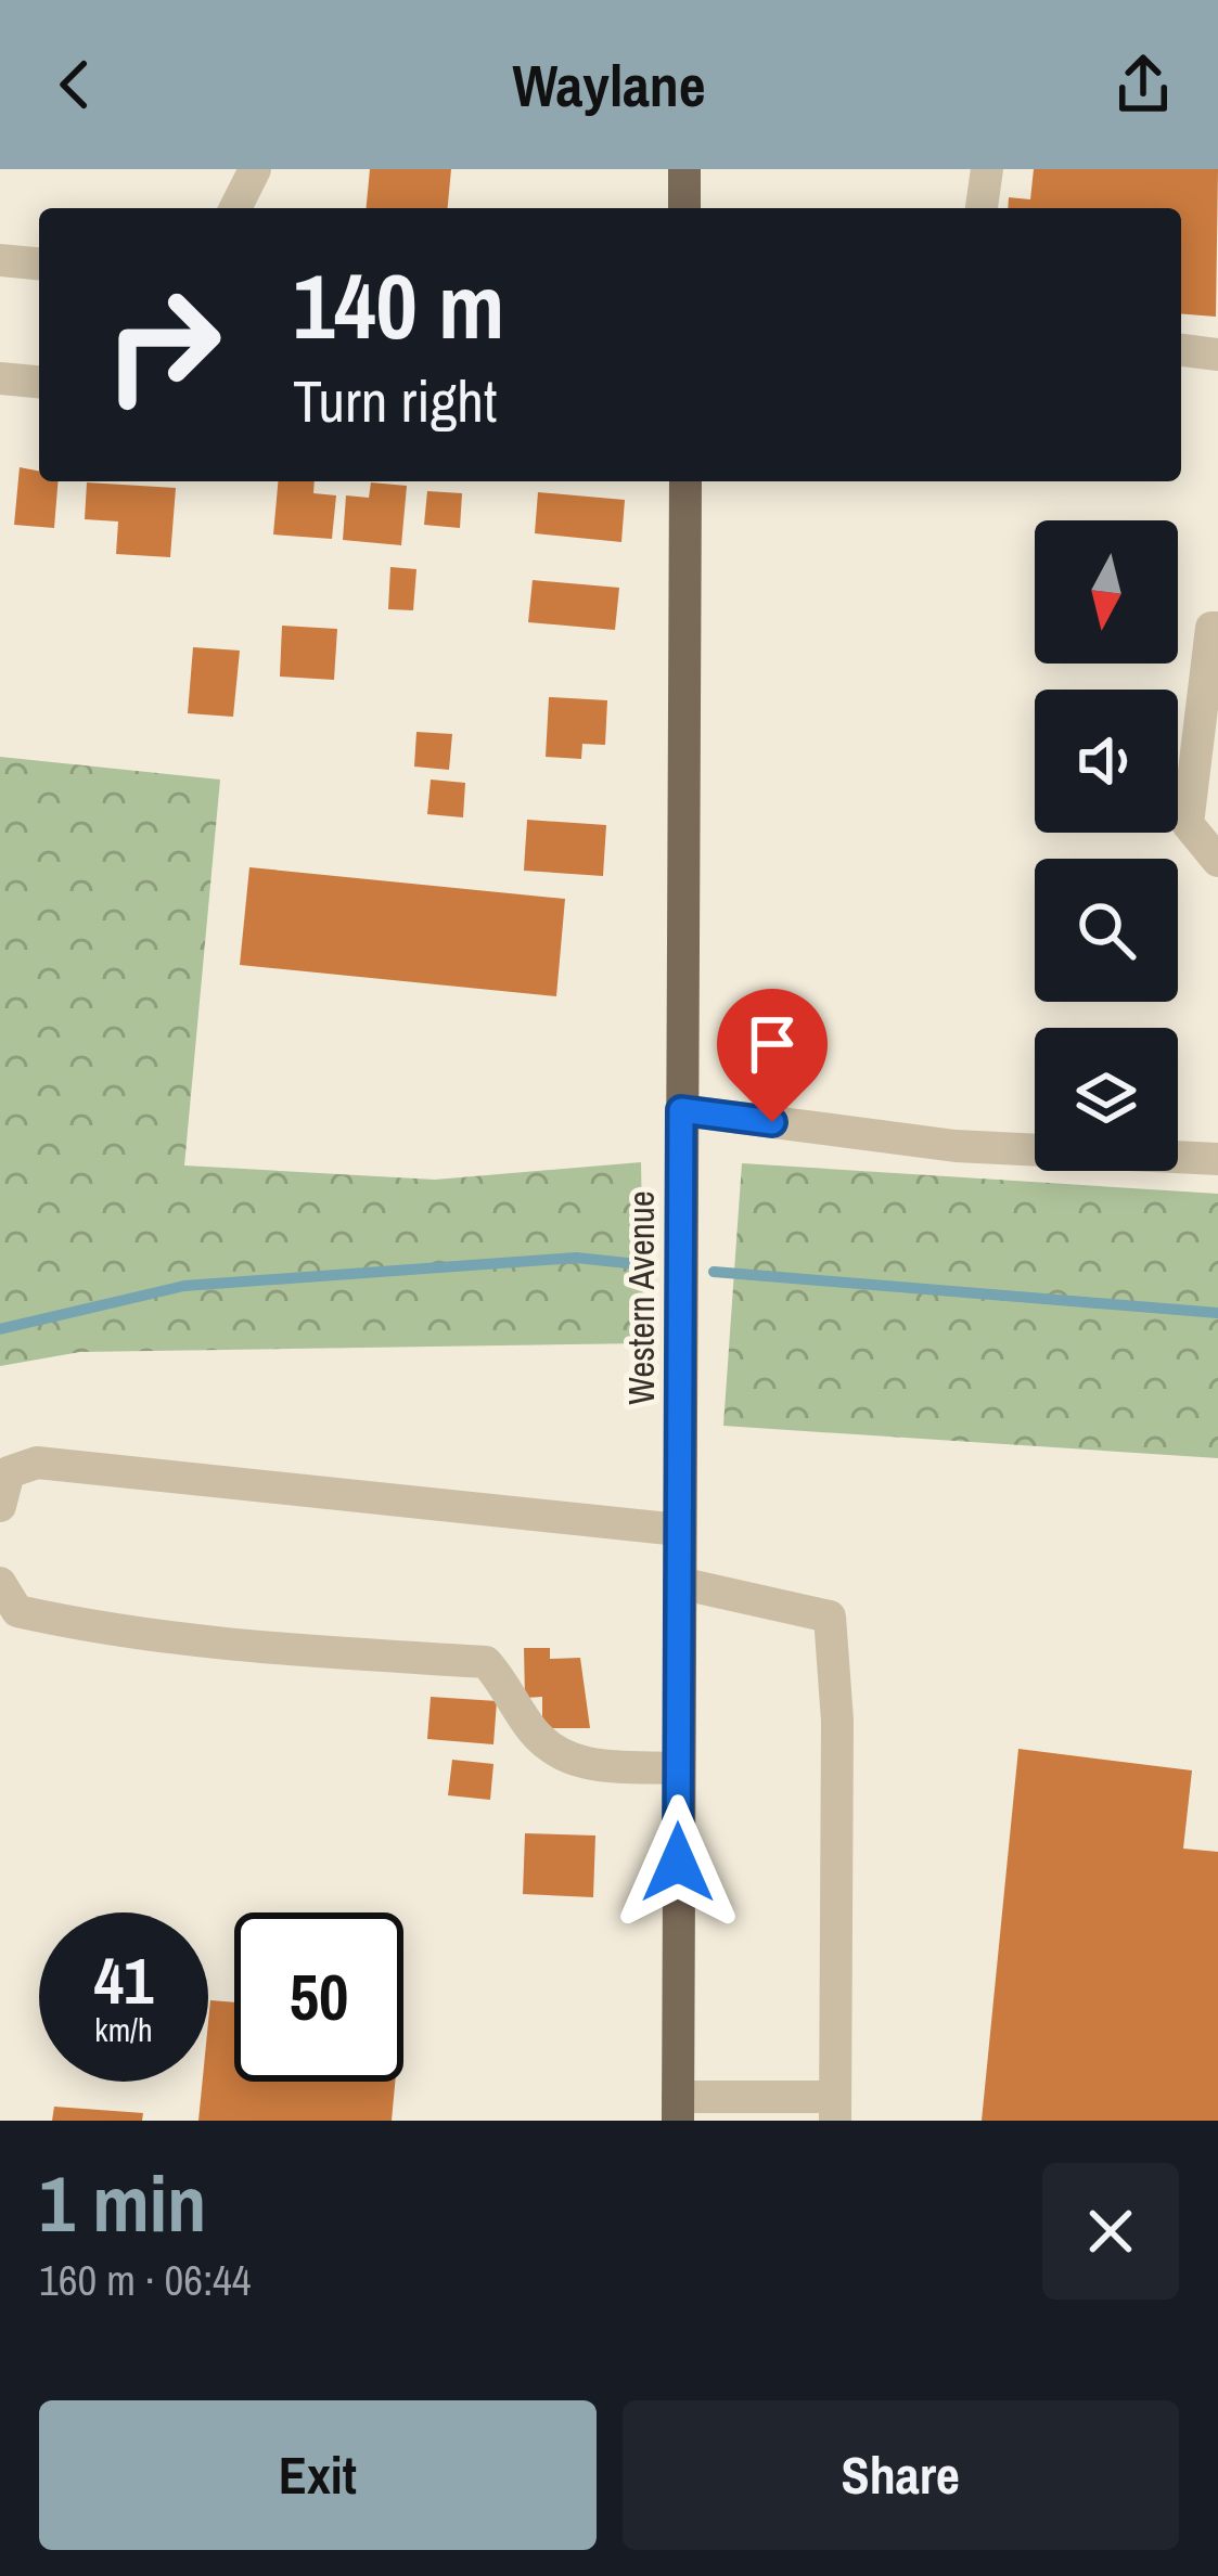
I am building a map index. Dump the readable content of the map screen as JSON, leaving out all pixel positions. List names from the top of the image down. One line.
{"streets":{"main road":["Western Avenue"]},"north":"bottom","page":{"header":"Waylane","turn":["140 m","Turn right"],"speed":"41 km/h","limit":"50","heading":["1 min","160 m · 06:44"],"buttons":["Exit","Share"]}}
